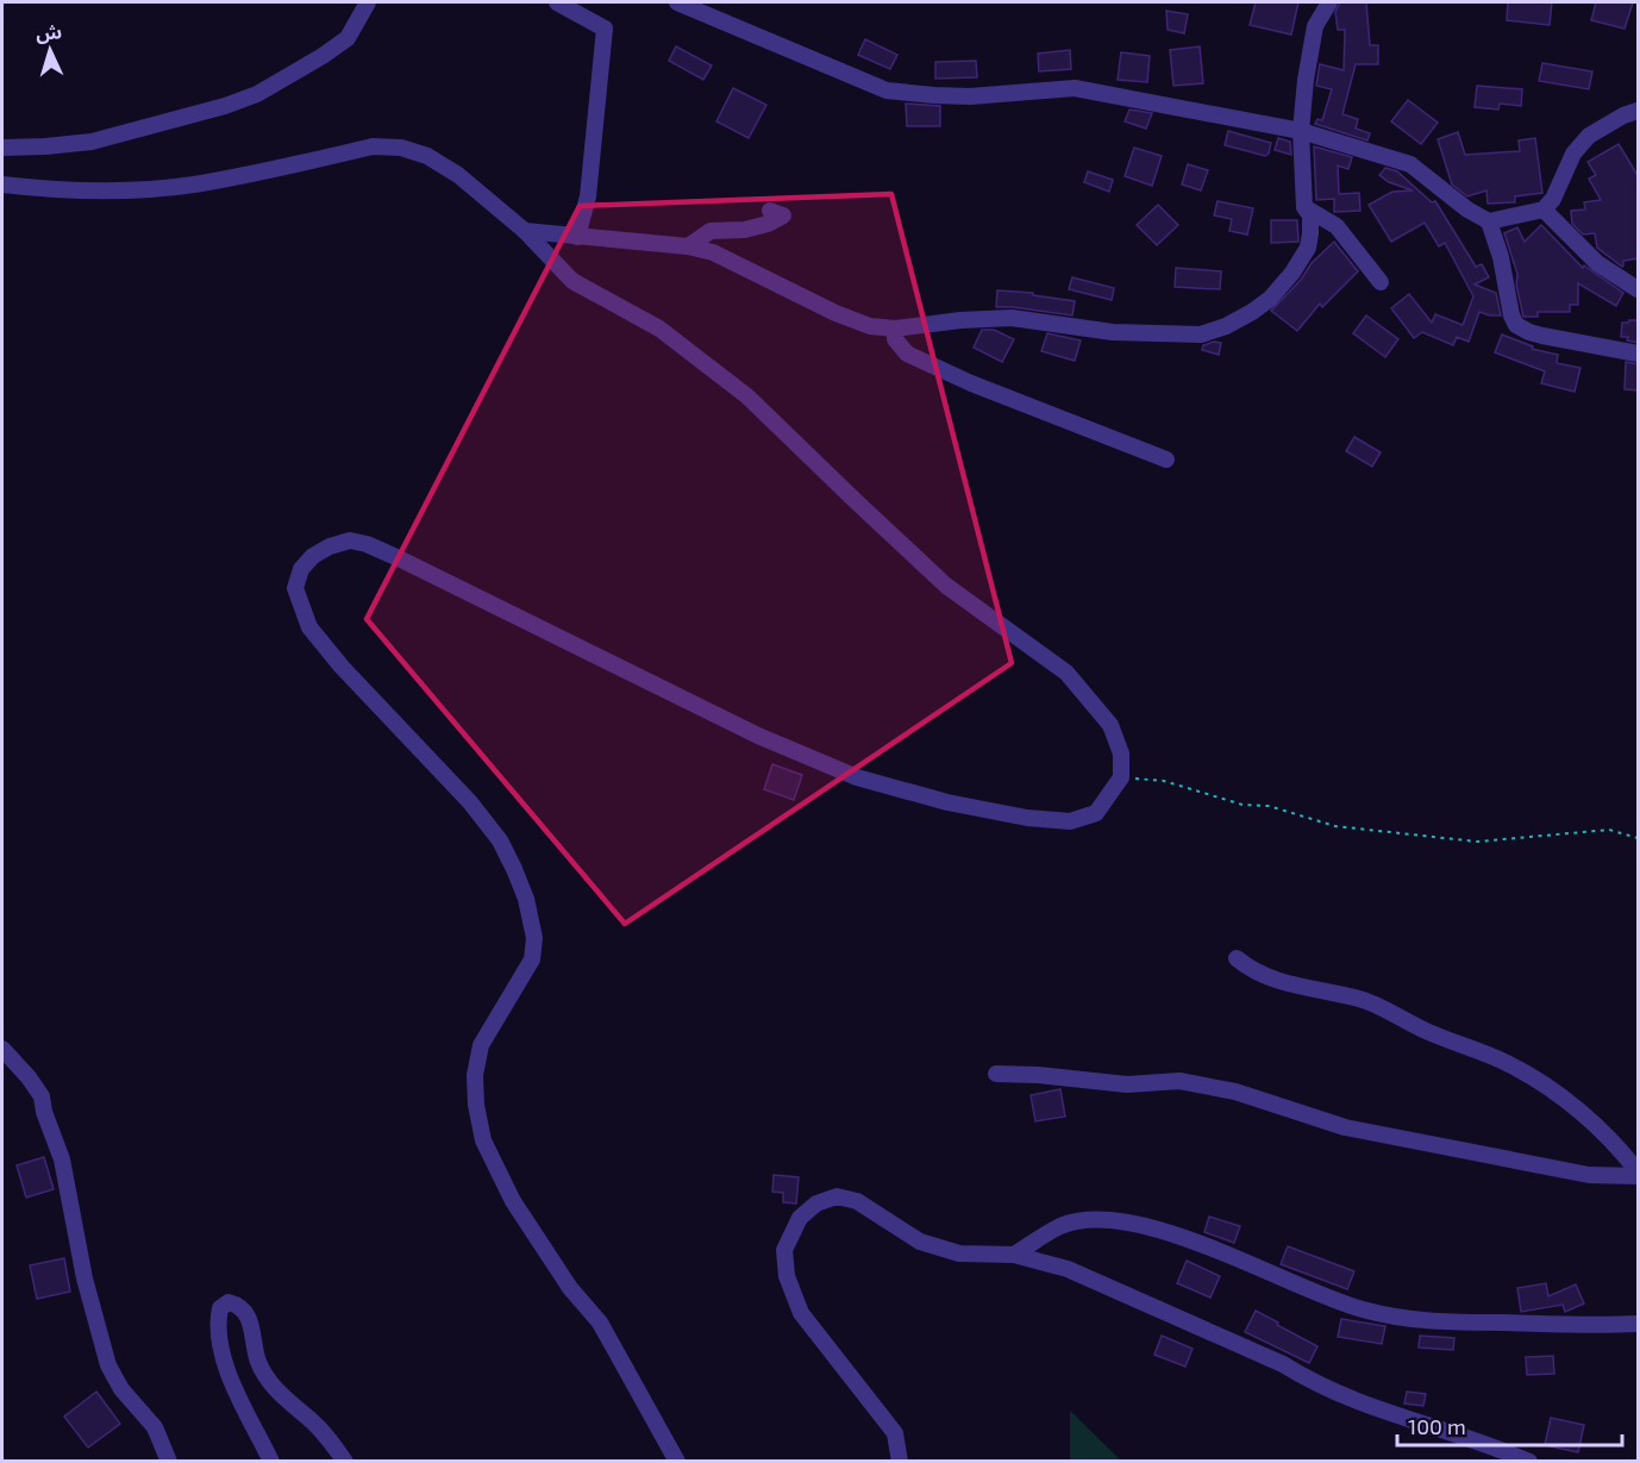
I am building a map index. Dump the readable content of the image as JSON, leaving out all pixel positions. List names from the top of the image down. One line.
{"scale_bar":"100 m","north":"top"}
